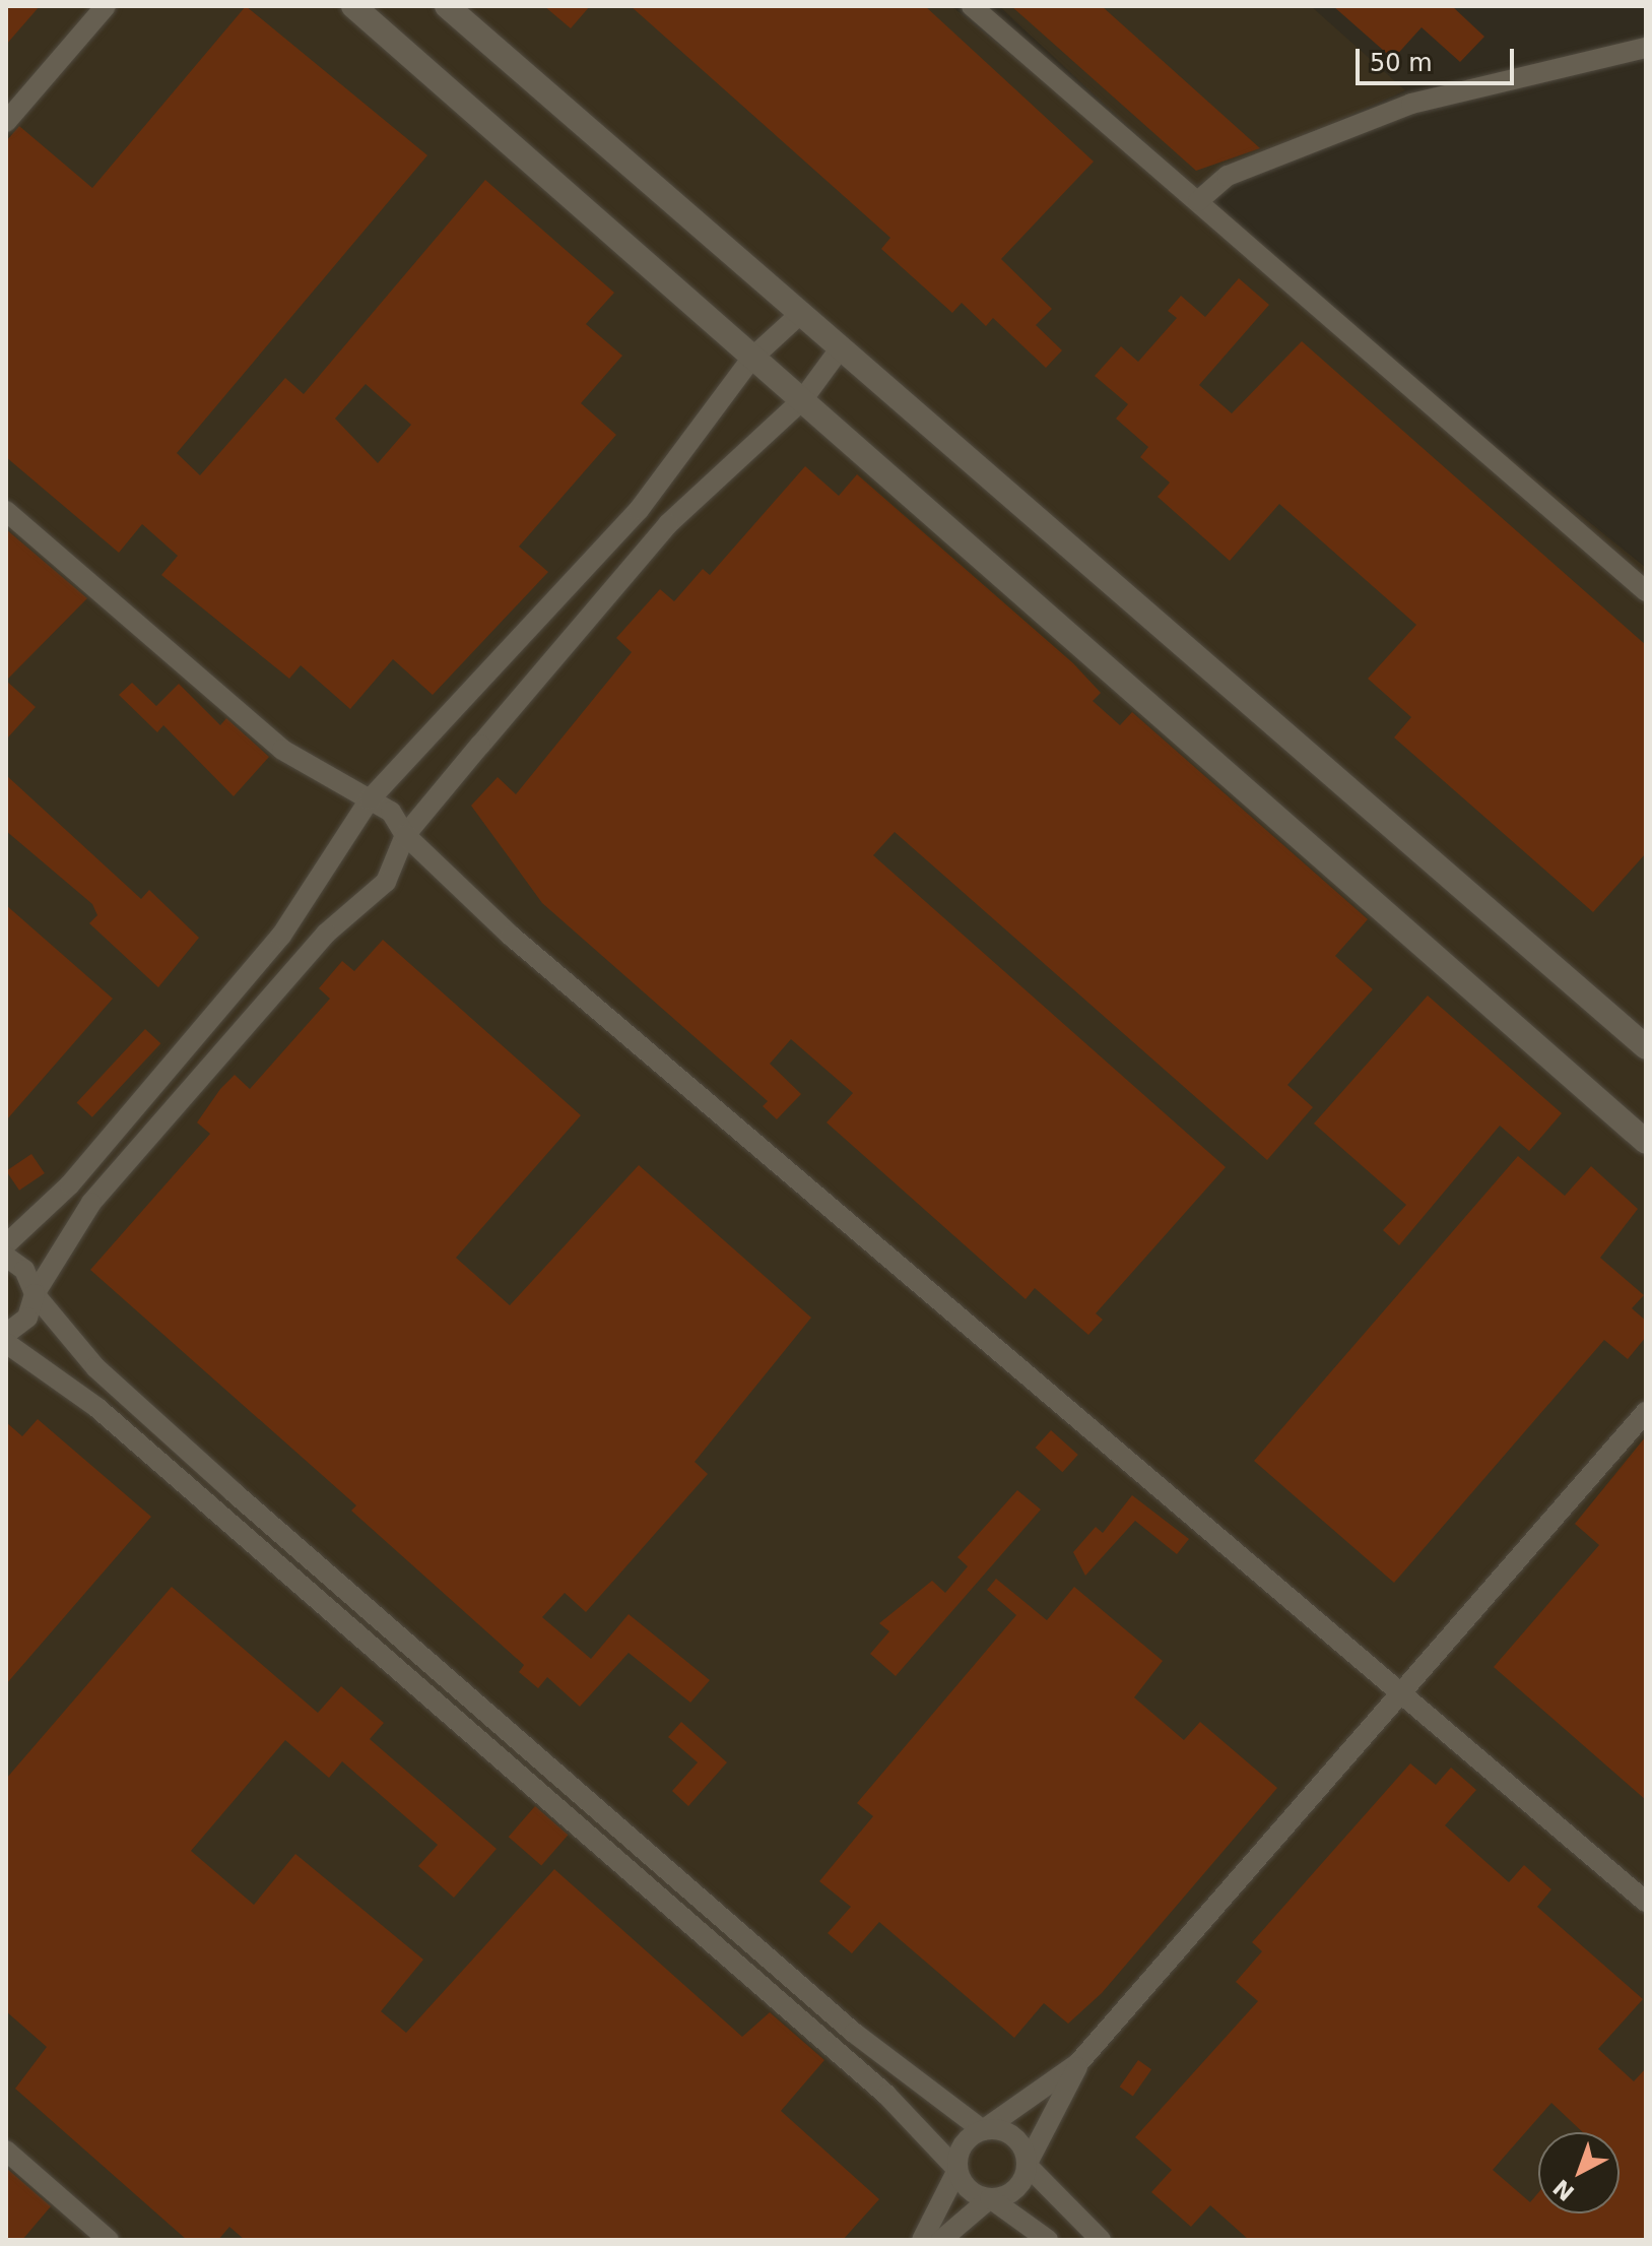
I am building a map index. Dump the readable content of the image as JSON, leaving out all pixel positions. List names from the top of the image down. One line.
{"scale_bar":"50 m","north":"bottom left"}
